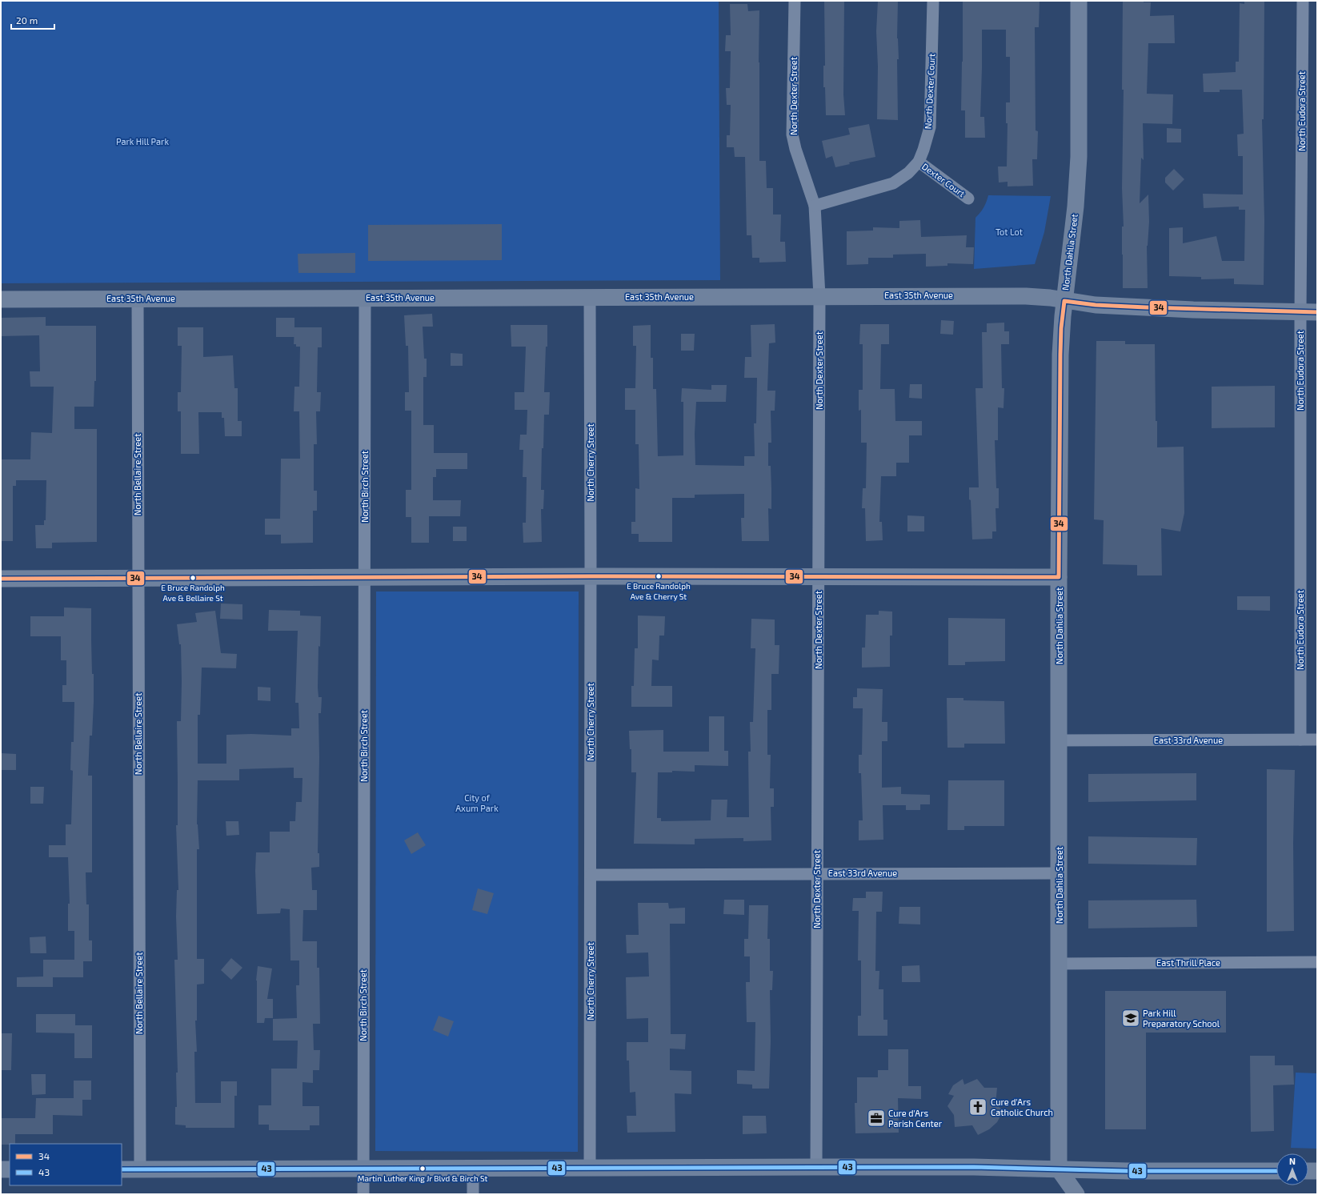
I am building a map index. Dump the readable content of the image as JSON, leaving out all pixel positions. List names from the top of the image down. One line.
{"streets":{"street":["North Dexter Court","North Dexter Street","North Eudora Street","Dexter Court","North Dahlia Street","East 35th Avenue","North Cherry Street","North Bellaire Street","North Birch Street","East 33rd Avenue","East Thrill Place"]},"crossings":[["North Dexter Court","North Dexter Street"],["North Dexter Court","Dexter Court"],["North Dexter Street","East 35th Avenue"],["North Dexter Street","East 33rd Avenue"],["North Eudora Street","East 35th Avenue"],["North Eudora Street","East 33rd Avenue"],["North Dahlia Street","East 35th Avenue"],["North Dahlia Street","East 33rd Avenue"],["North Dahlia Street","East Thrill Place"],["East 35th Avenue","North Cherry Street"],["East 35th Avenue","North Bellaire Street"],["East 35th Avenue","North Birch Street"],["North Cherry Street","East 33rd Avenue"]],"parks":["Park Hill Park","Tot Lot","City of Axum Park"],"places":{"other":["E Bruce Randolph Ave & Cherry St","E Bruce Randolph Ave & Bellaire St","Martin Luther King Jr Blvd & Birch St"],"school or university":["Park Hill Preparatory School"],"church":["Cure d'Ars Catholic Church"],"office":["Cure d'Ars Parish Center"]},"lines":["transit line 34","transit line 43"],"legend":["34","43"],"scale_bar":"20 m","north":"top"}
